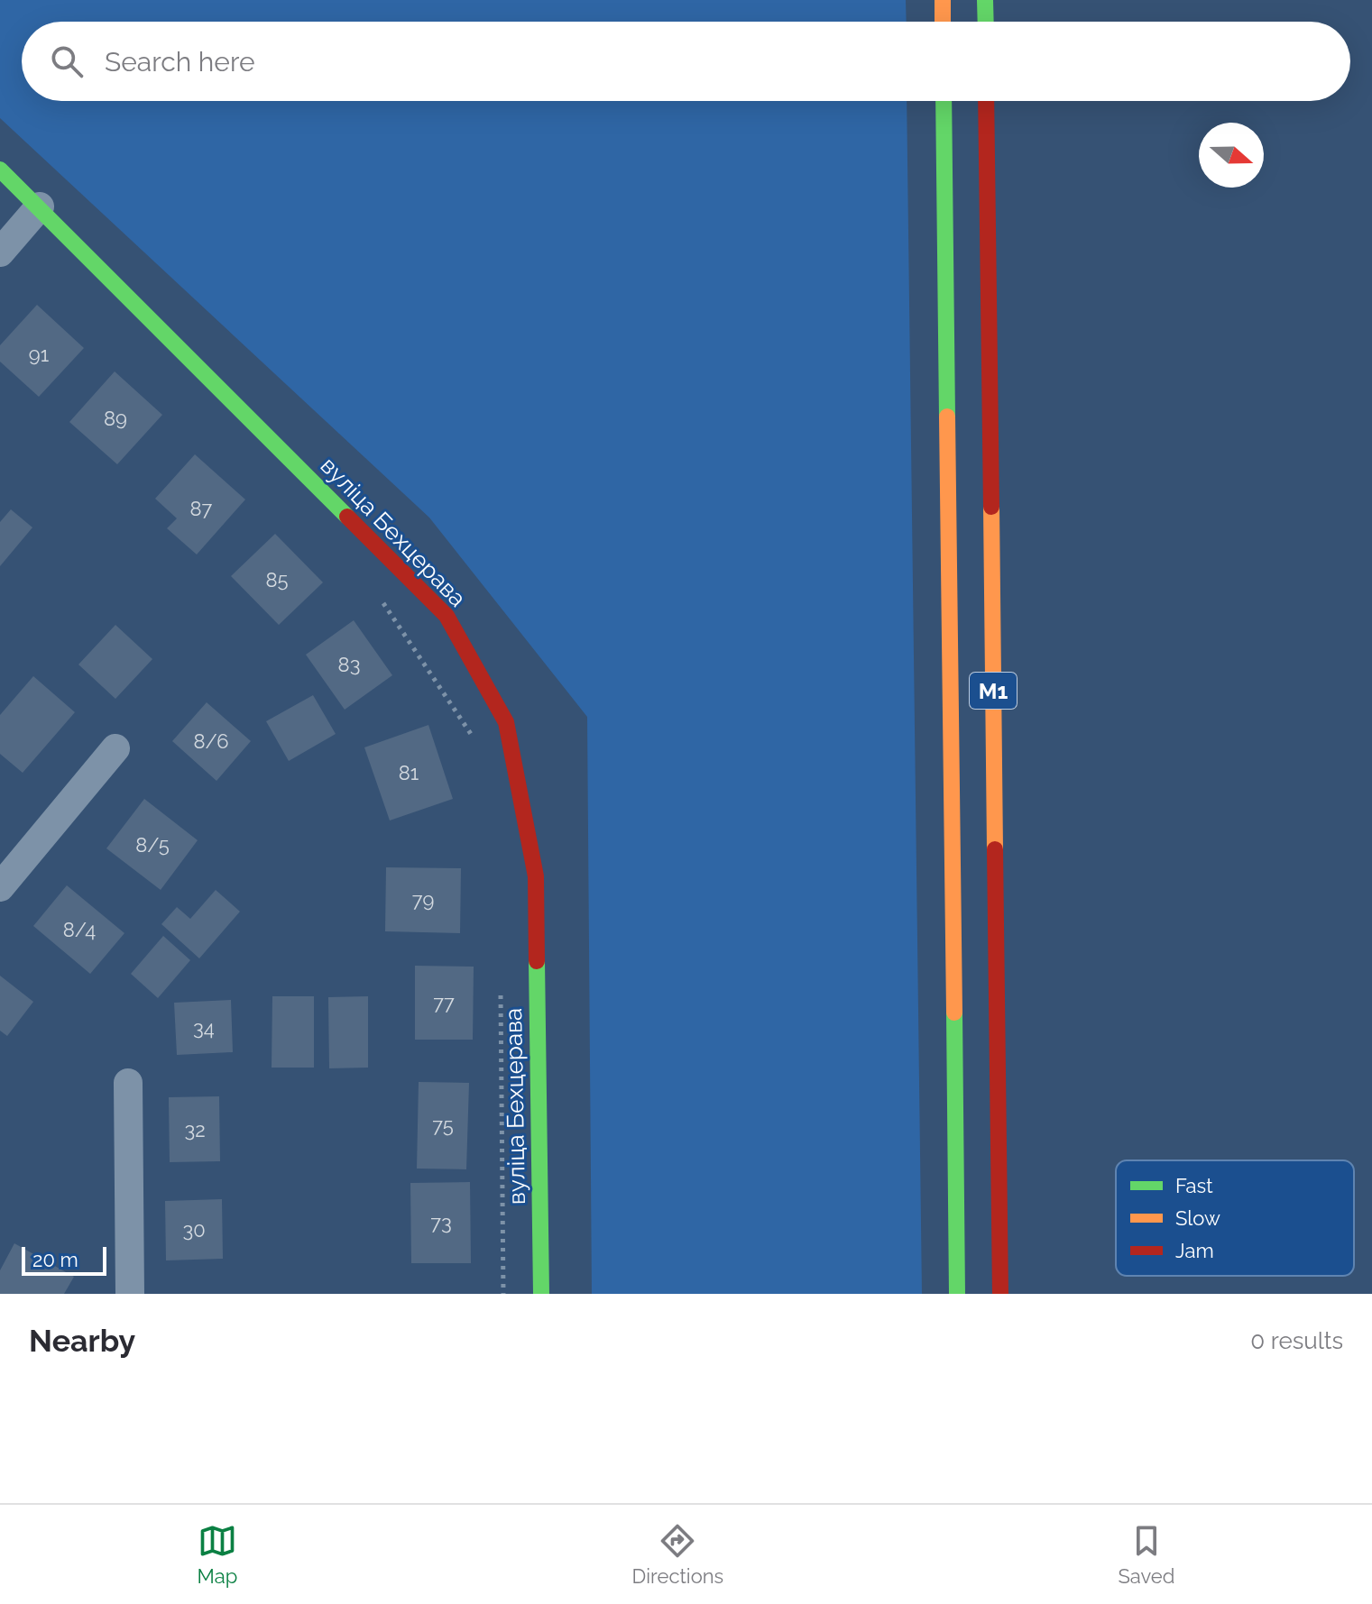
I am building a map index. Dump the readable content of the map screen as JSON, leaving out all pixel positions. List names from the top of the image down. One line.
{"streets":{"main road":["вуліца Бехцерава","М1"]},"house_numbers":["91","89","87","85","83","8/6","81","8/5","79","8/4","77","34","75","32","73","30"],"legend":["Fast","Slow","Jam"],"scale_bar":"20 m","north":"right","page":{"search":"Search here","scale":"20 m","heading":["Nearby","0 results"],"nav":["Map","Directions","Saved"]}}
